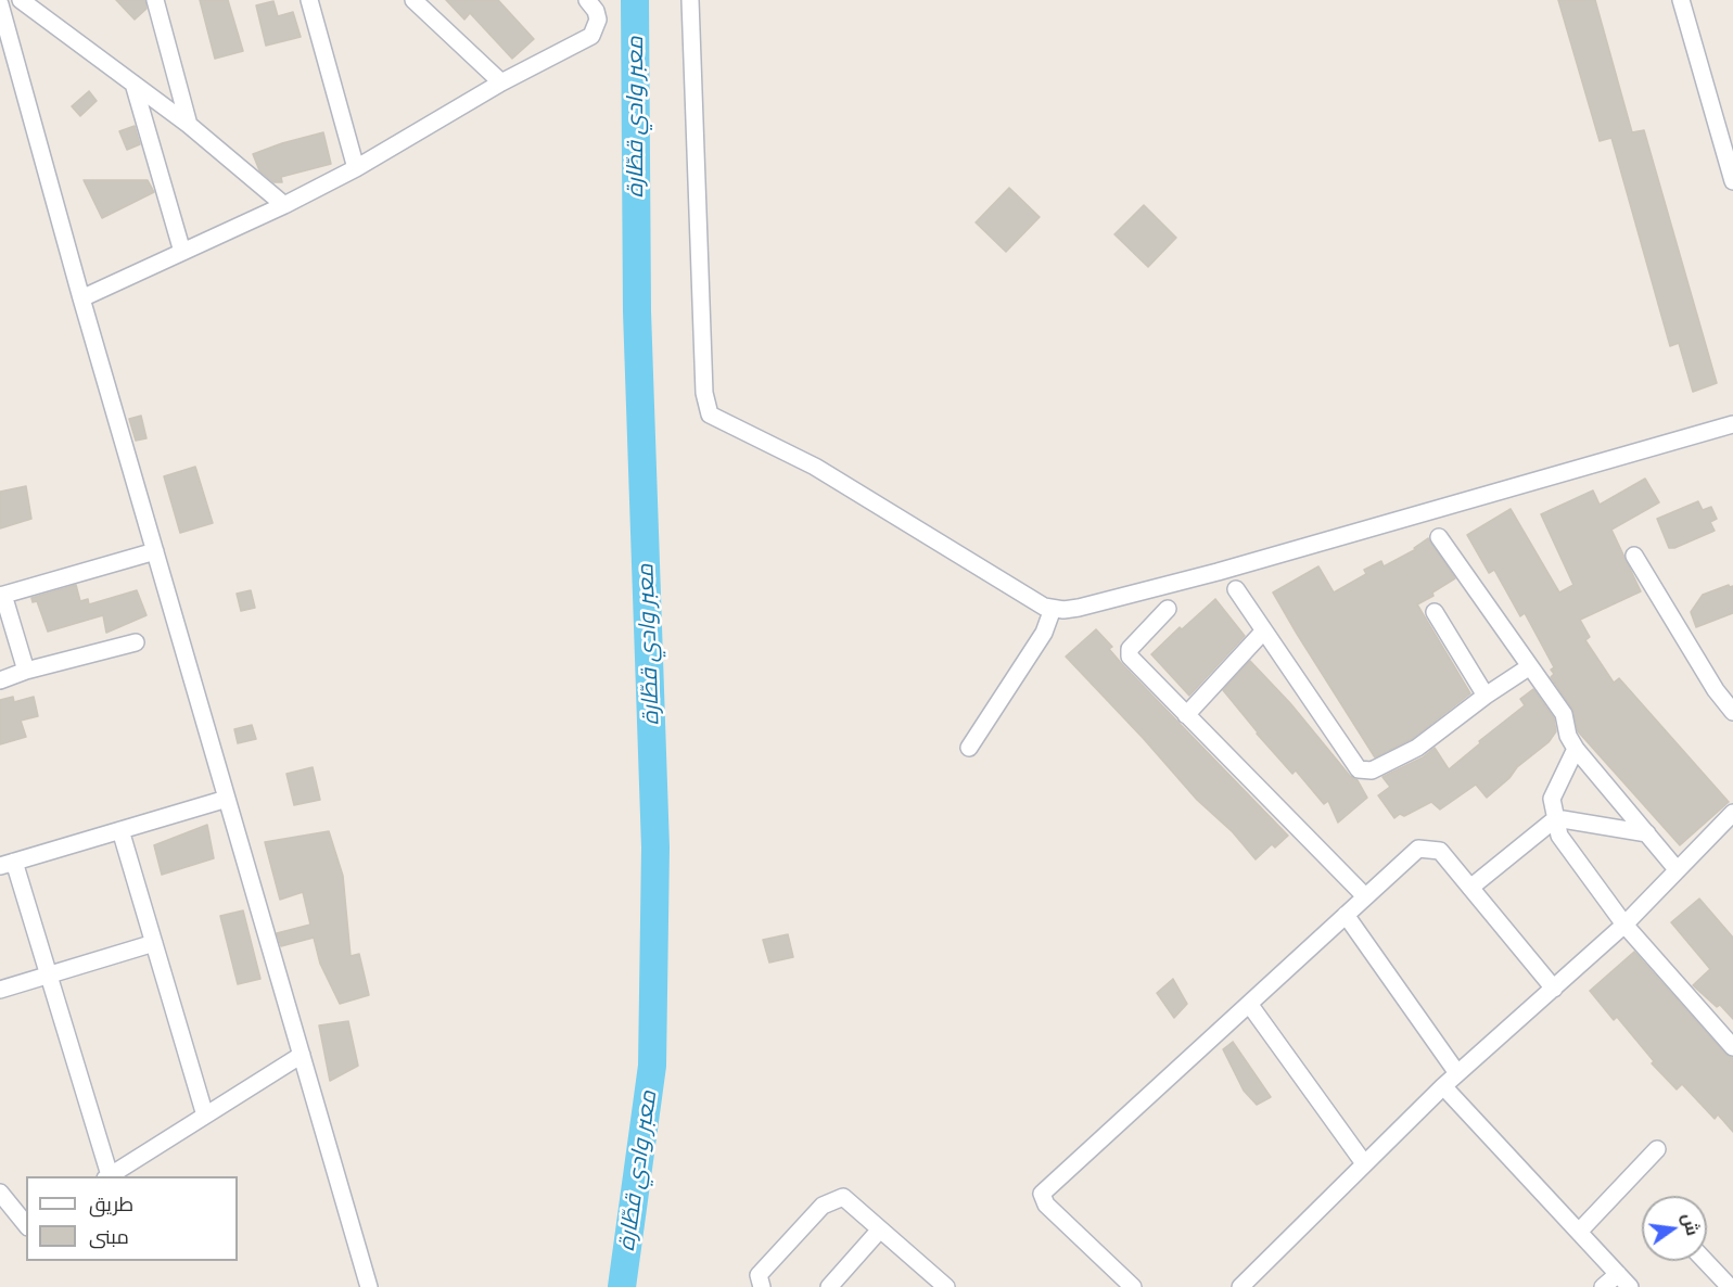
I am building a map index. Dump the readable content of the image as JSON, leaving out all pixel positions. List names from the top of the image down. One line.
{"water":["معبر وادي قطّارة"],"legend":["طريق","مبنى"],"north":"right"}
